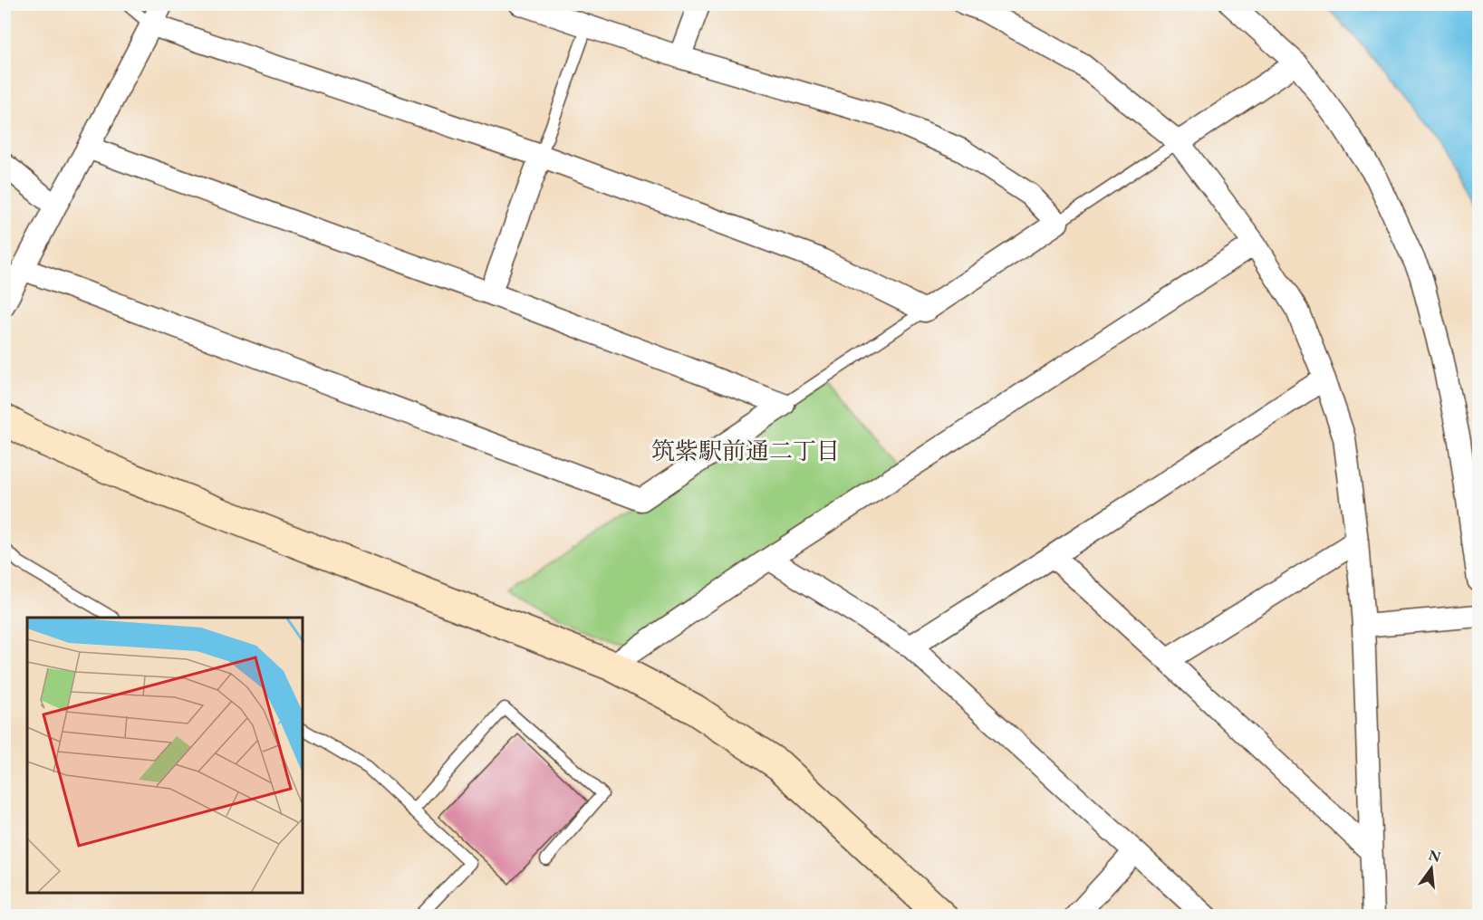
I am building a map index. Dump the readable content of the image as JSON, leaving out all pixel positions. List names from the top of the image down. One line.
{"districts":["筑紫駅前通二丁目"],"north":"top"}
